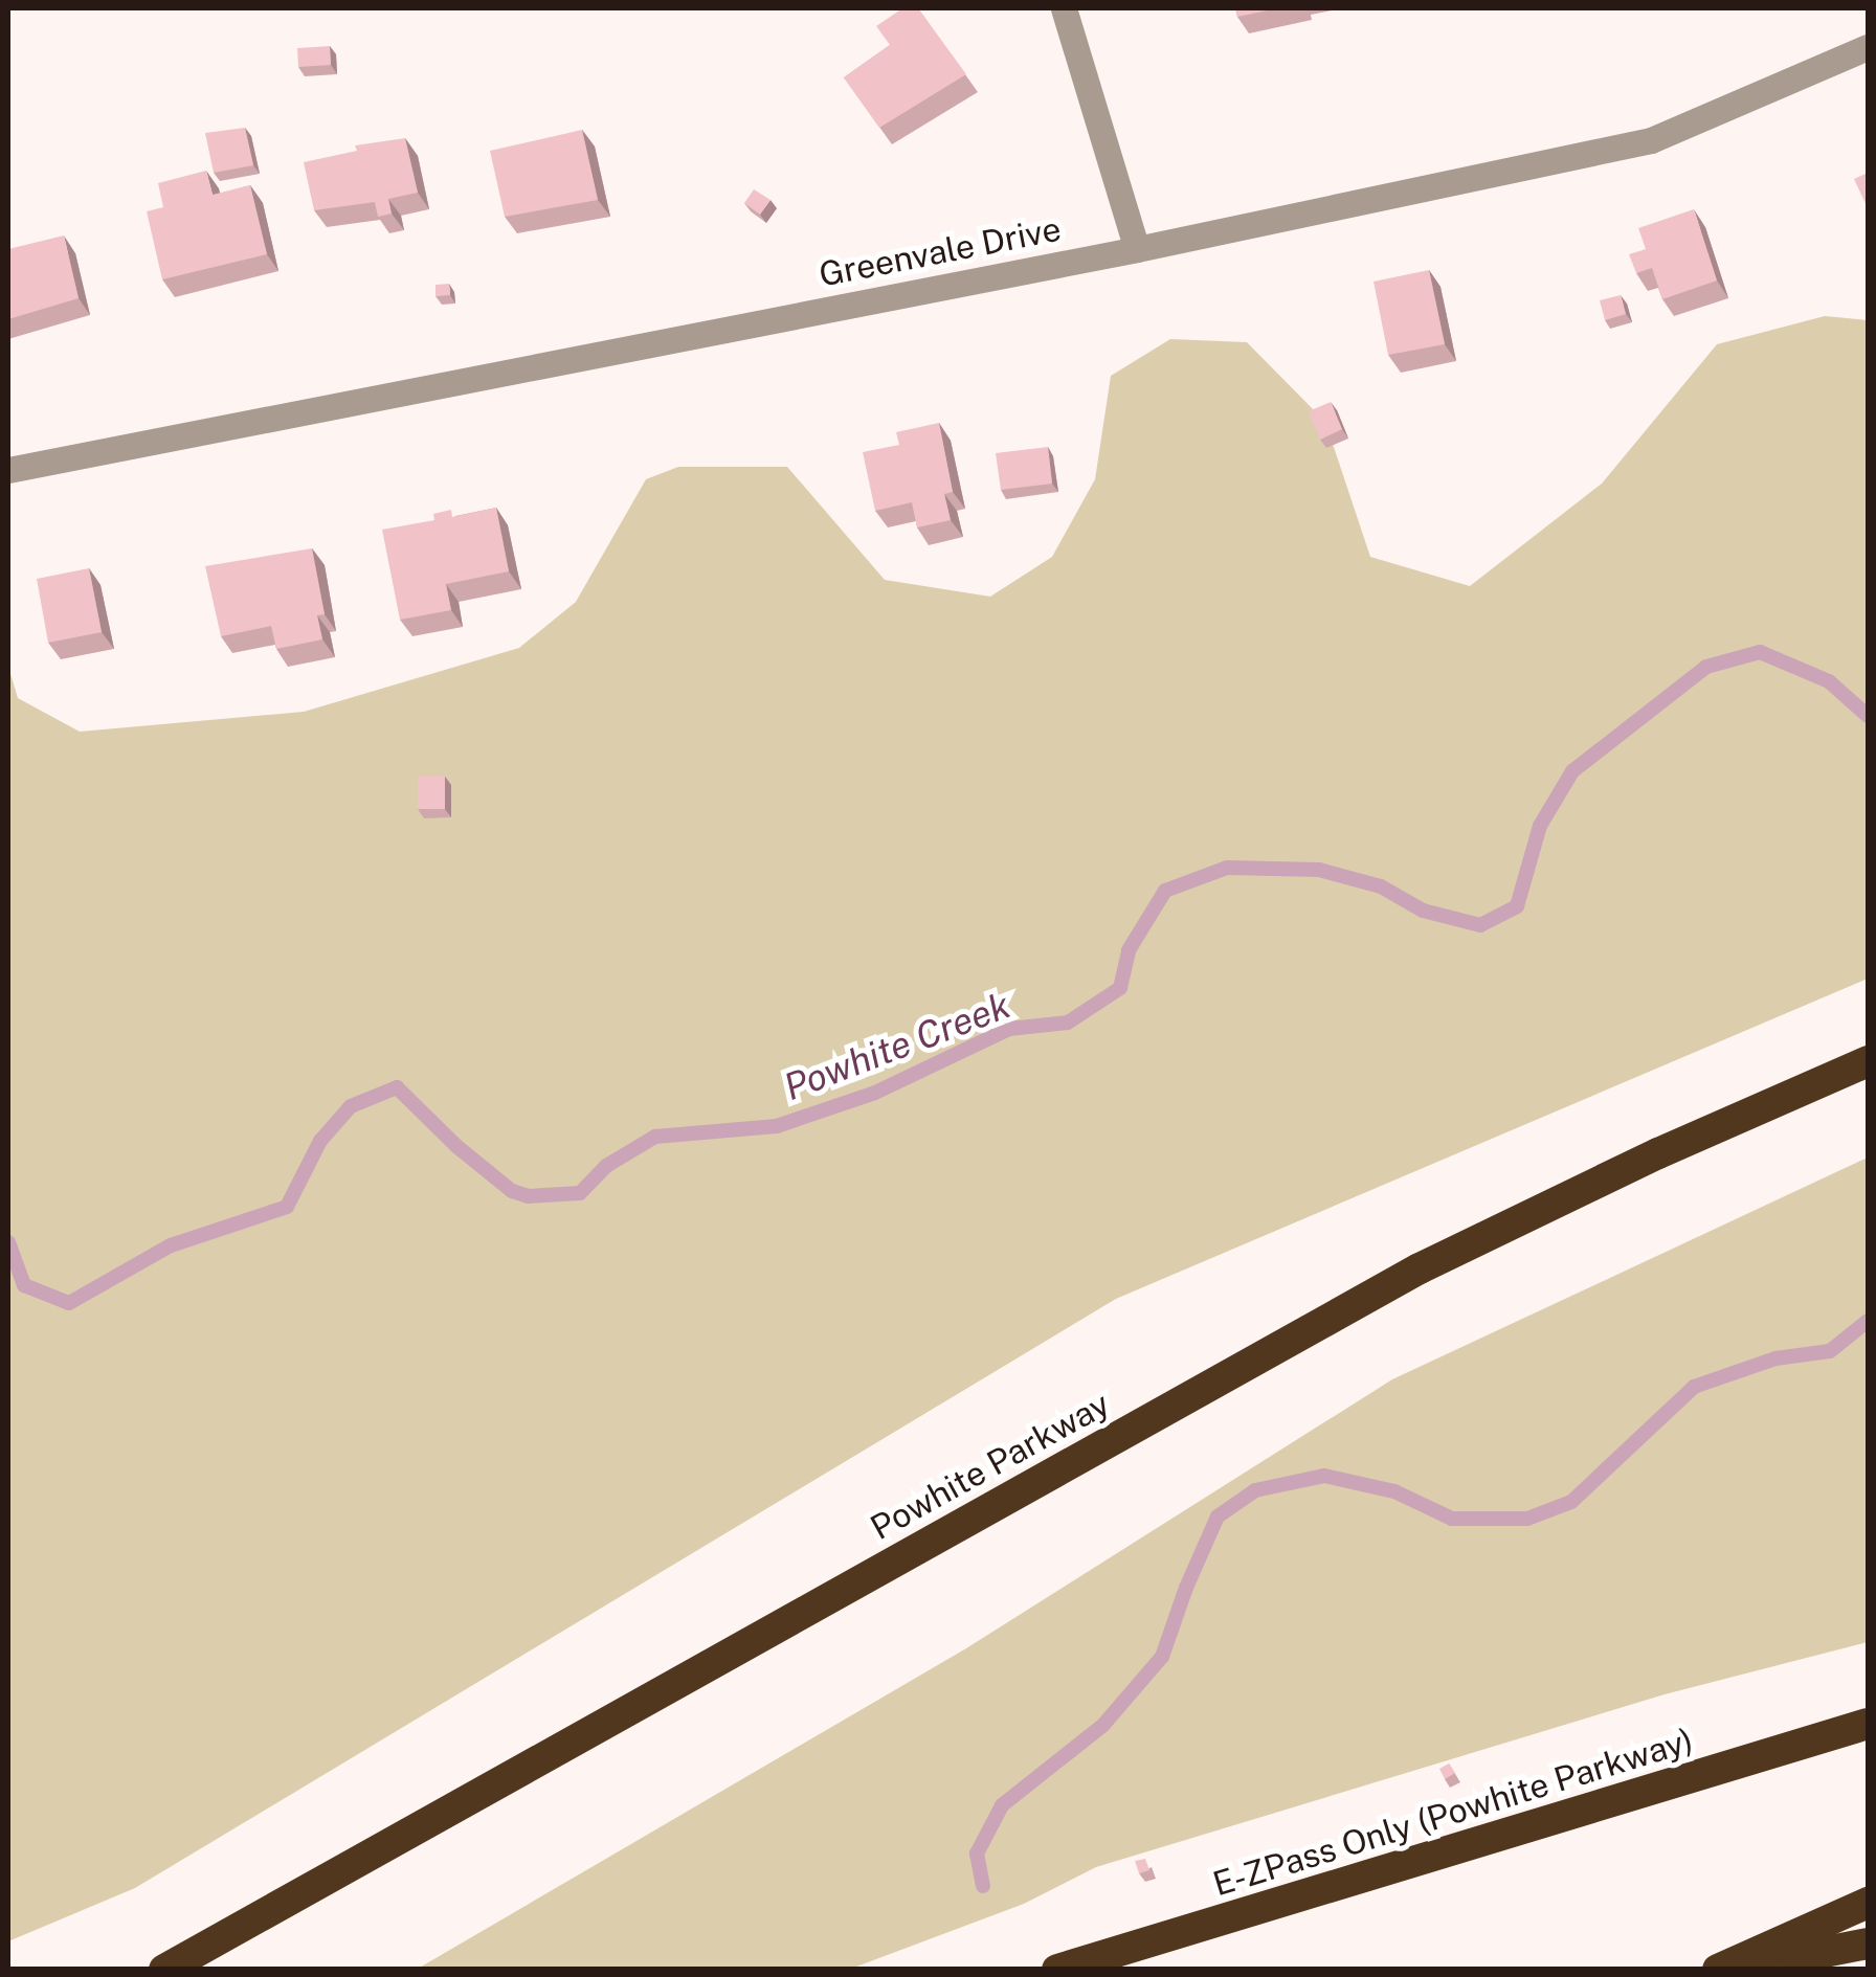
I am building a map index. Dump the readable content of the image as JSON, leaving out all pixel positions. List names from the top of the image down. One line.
{"streets":{"highway":["Powhite Parkway","E-ZPass Only (Powhite Parkway)"],"street":["Greenvale Drive"]},"water":["Powhite Creek"]}
